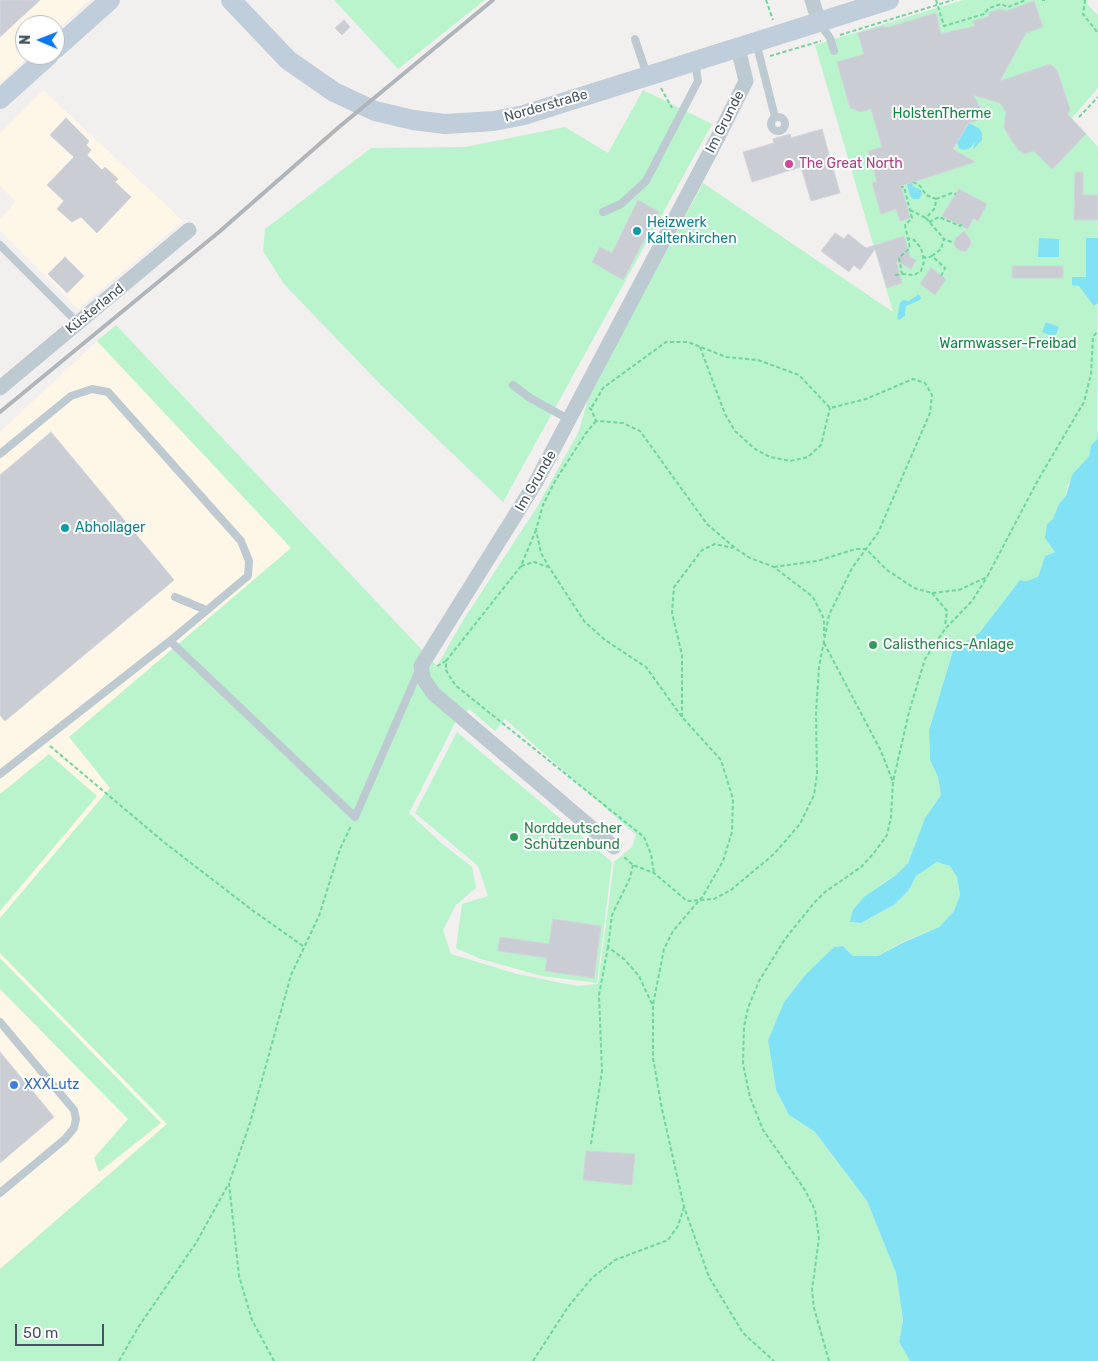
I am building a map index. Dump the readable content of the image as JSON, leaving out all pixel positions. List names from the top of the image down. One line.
{"streets":{"main road":["Norderstraße"],"street":["Im Grunde","Küsterland"]},"crossings":[["Norderstraße","Im Grunde"]],"parks":["HolstenTherme","Warmwasser-Freibad"],"places":["The Great North","Heizwerk Kaltenkirchen","Abhollager","Calisthenics-Anlage","Norddeutscher Schützenbund","XXXLutz"],"scale_bar":"50 m","north":"left"}
